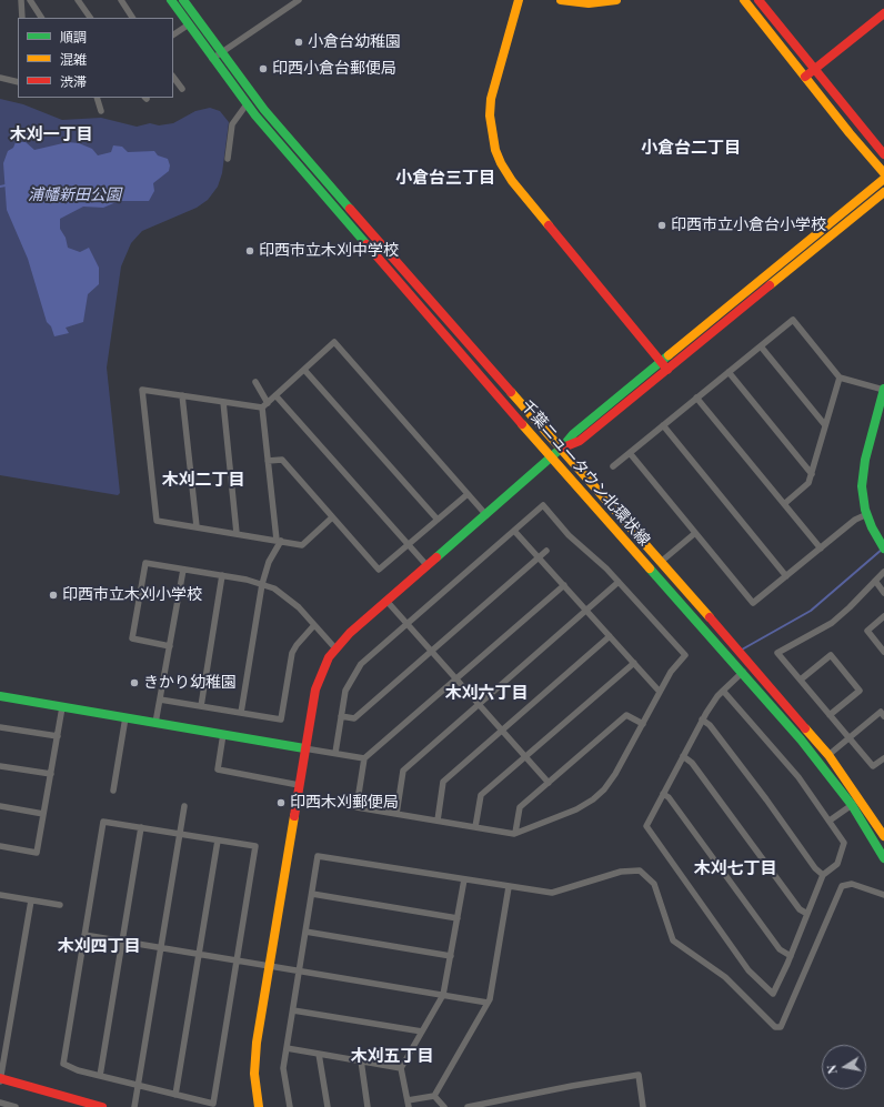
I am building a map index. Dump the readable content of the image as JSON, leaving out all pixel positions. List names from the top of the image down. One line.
{"streets":{"street":["千葉ニュータウン北環状線"]},"districts":["木刈一丁目","小倉台二丁目","小倉台三丁目","木刈二丁目","木刈六丁目","木刈七丁目","木刈四丁目","木刈五丁目"],"parks":["浦幡新田公園"],"places":["小倉台幼稚園","印西小倉台郵便局","印西市立小倉台小学校","印西市立木刈中学校","印西市立木刈小学校","きかり幼稚園","印西木刈郵便局"],"legend":["順調","混雑","渋滞"],"north":"left"}
